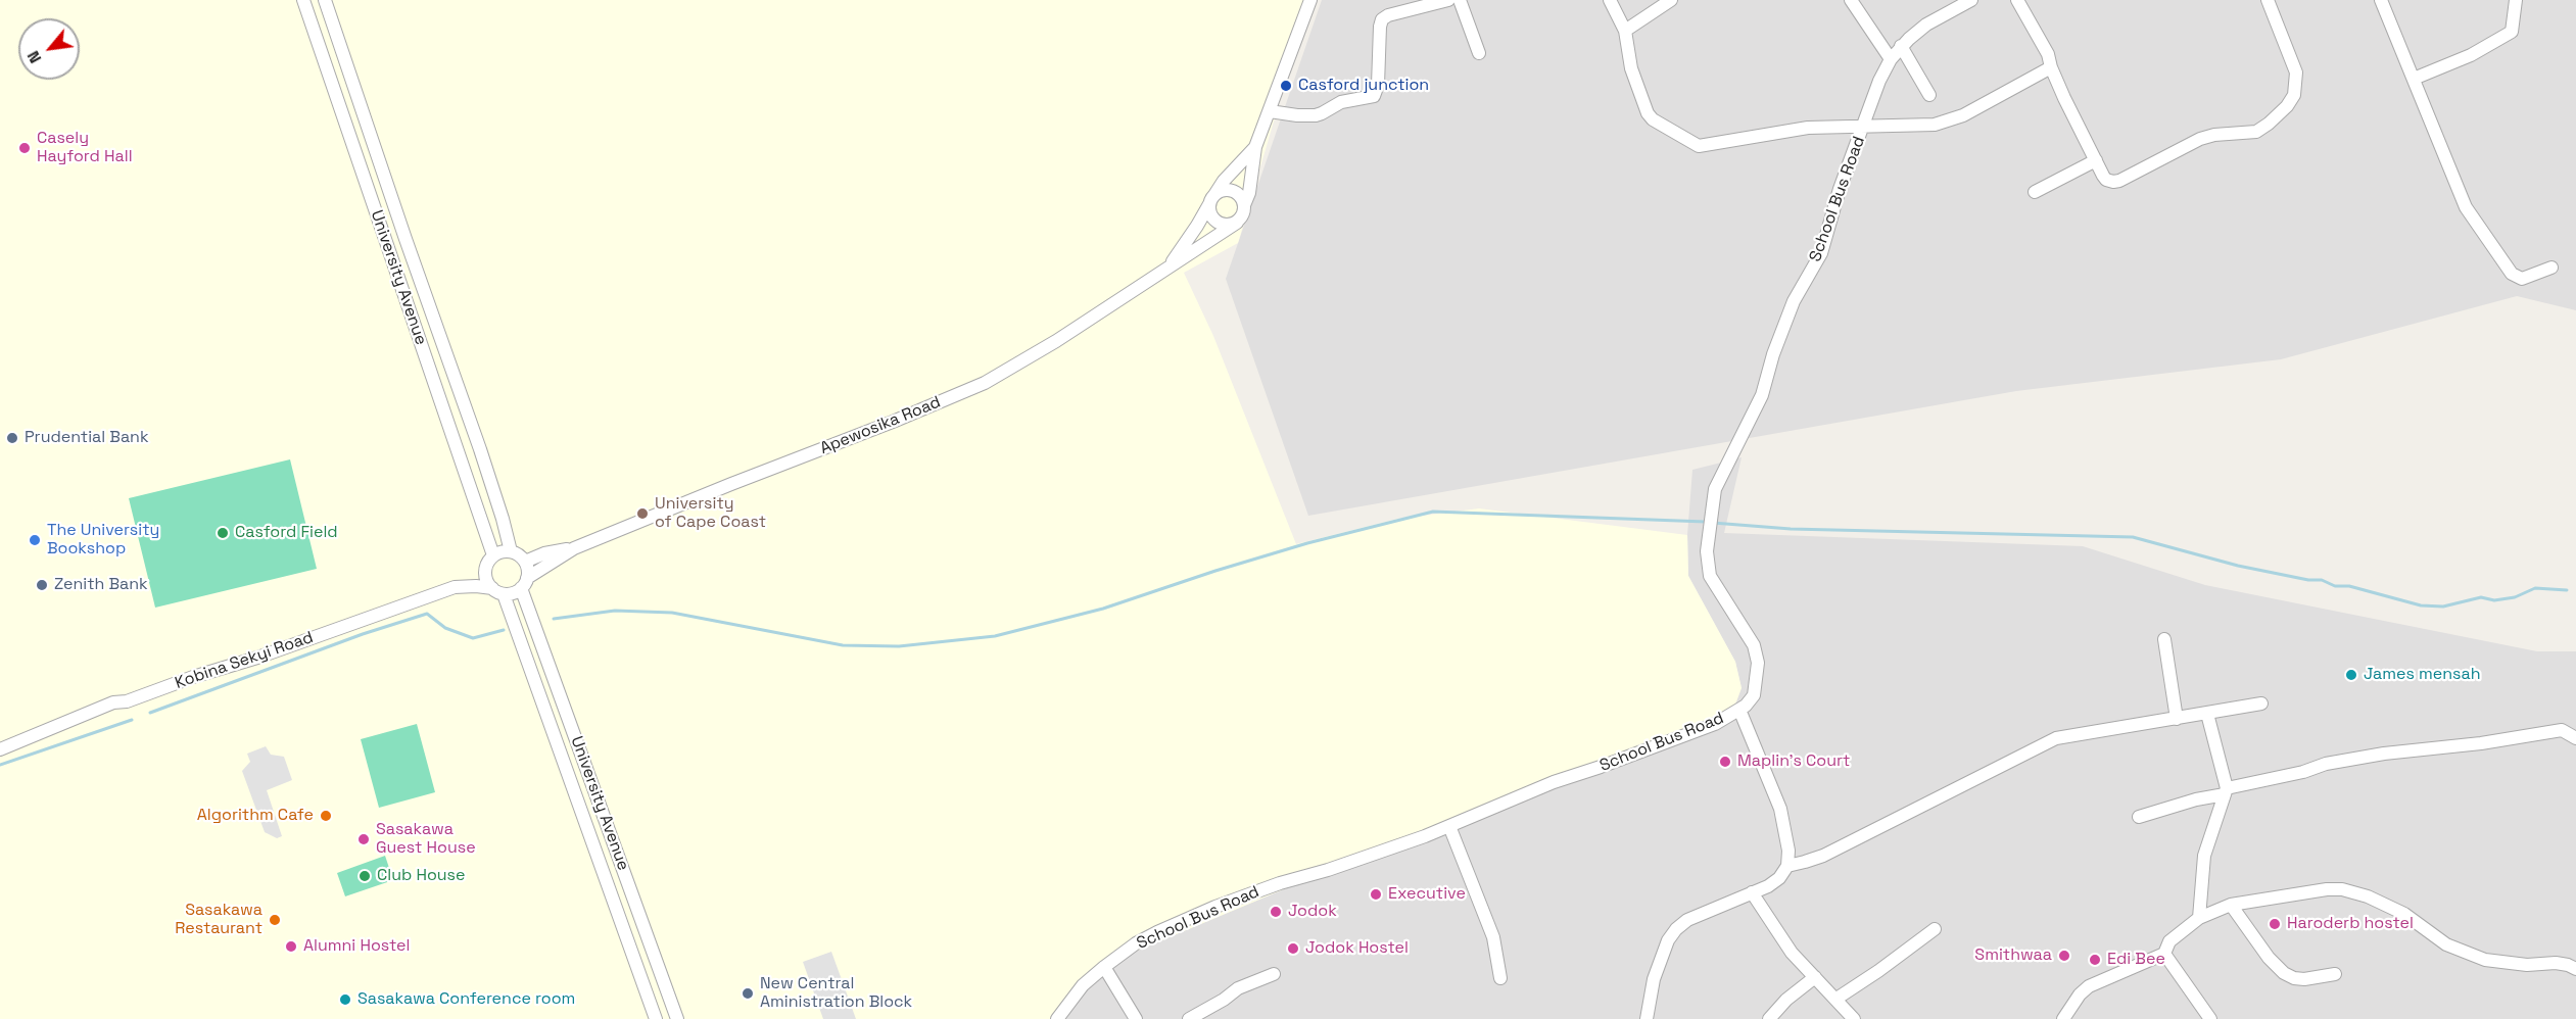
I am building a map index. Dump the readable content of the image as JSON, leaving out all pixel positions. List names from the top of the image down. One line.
{"streets":{"street":["School Bus Road","University Avenue","Apewosika Road","Kobina Sekyi Road"]},"crossings":[["University Avenue","Kobina Sekyi Road"]],"places":["Casford junction","Casely Hayford Hall","Prudential Bank","University of Cape Coast","Casford Field","The University Bookshop","Zenith Bank","James mensah","Maplin's Court","Algorithm Cafe","Sasakawa Guest House","Club House","Executive","Jodok","Sasakawa Restaurant","Haroderb hostel","Alumni Hostel","Jodok Hostel","Smithwaa","Edi Bee","New Central Aministration Block","Sasakawa Conference room"],"north":"bottom left"}
